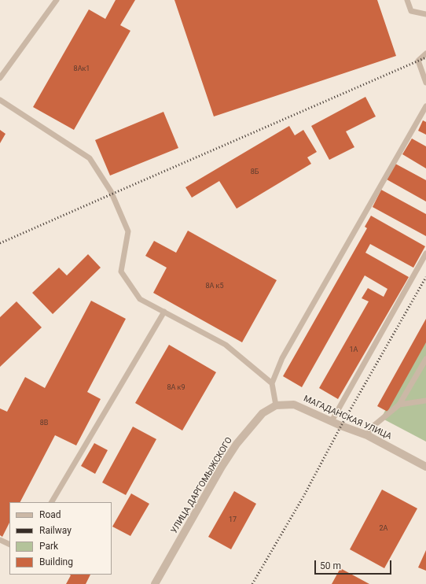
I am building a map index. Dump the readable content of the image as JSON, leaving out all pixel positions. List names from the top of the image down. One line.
{"streets":{"street":["МАГАДАНСКАЯ УЛИЦА","УЛИЦА ДАРГОМЫЖСКОГО"]},"crossings":[["МАГАДАНСКАЯ УЛИЦА","УЛИЦА ДАРГОМЫЖСКОГО"]],"house_numbers":["8Ак1","8Б","8А к5","1А","8А к9","8В","17","2А"],"legend":["Road","Railway","Park","Building"],"scale_bar":"50 m"}
